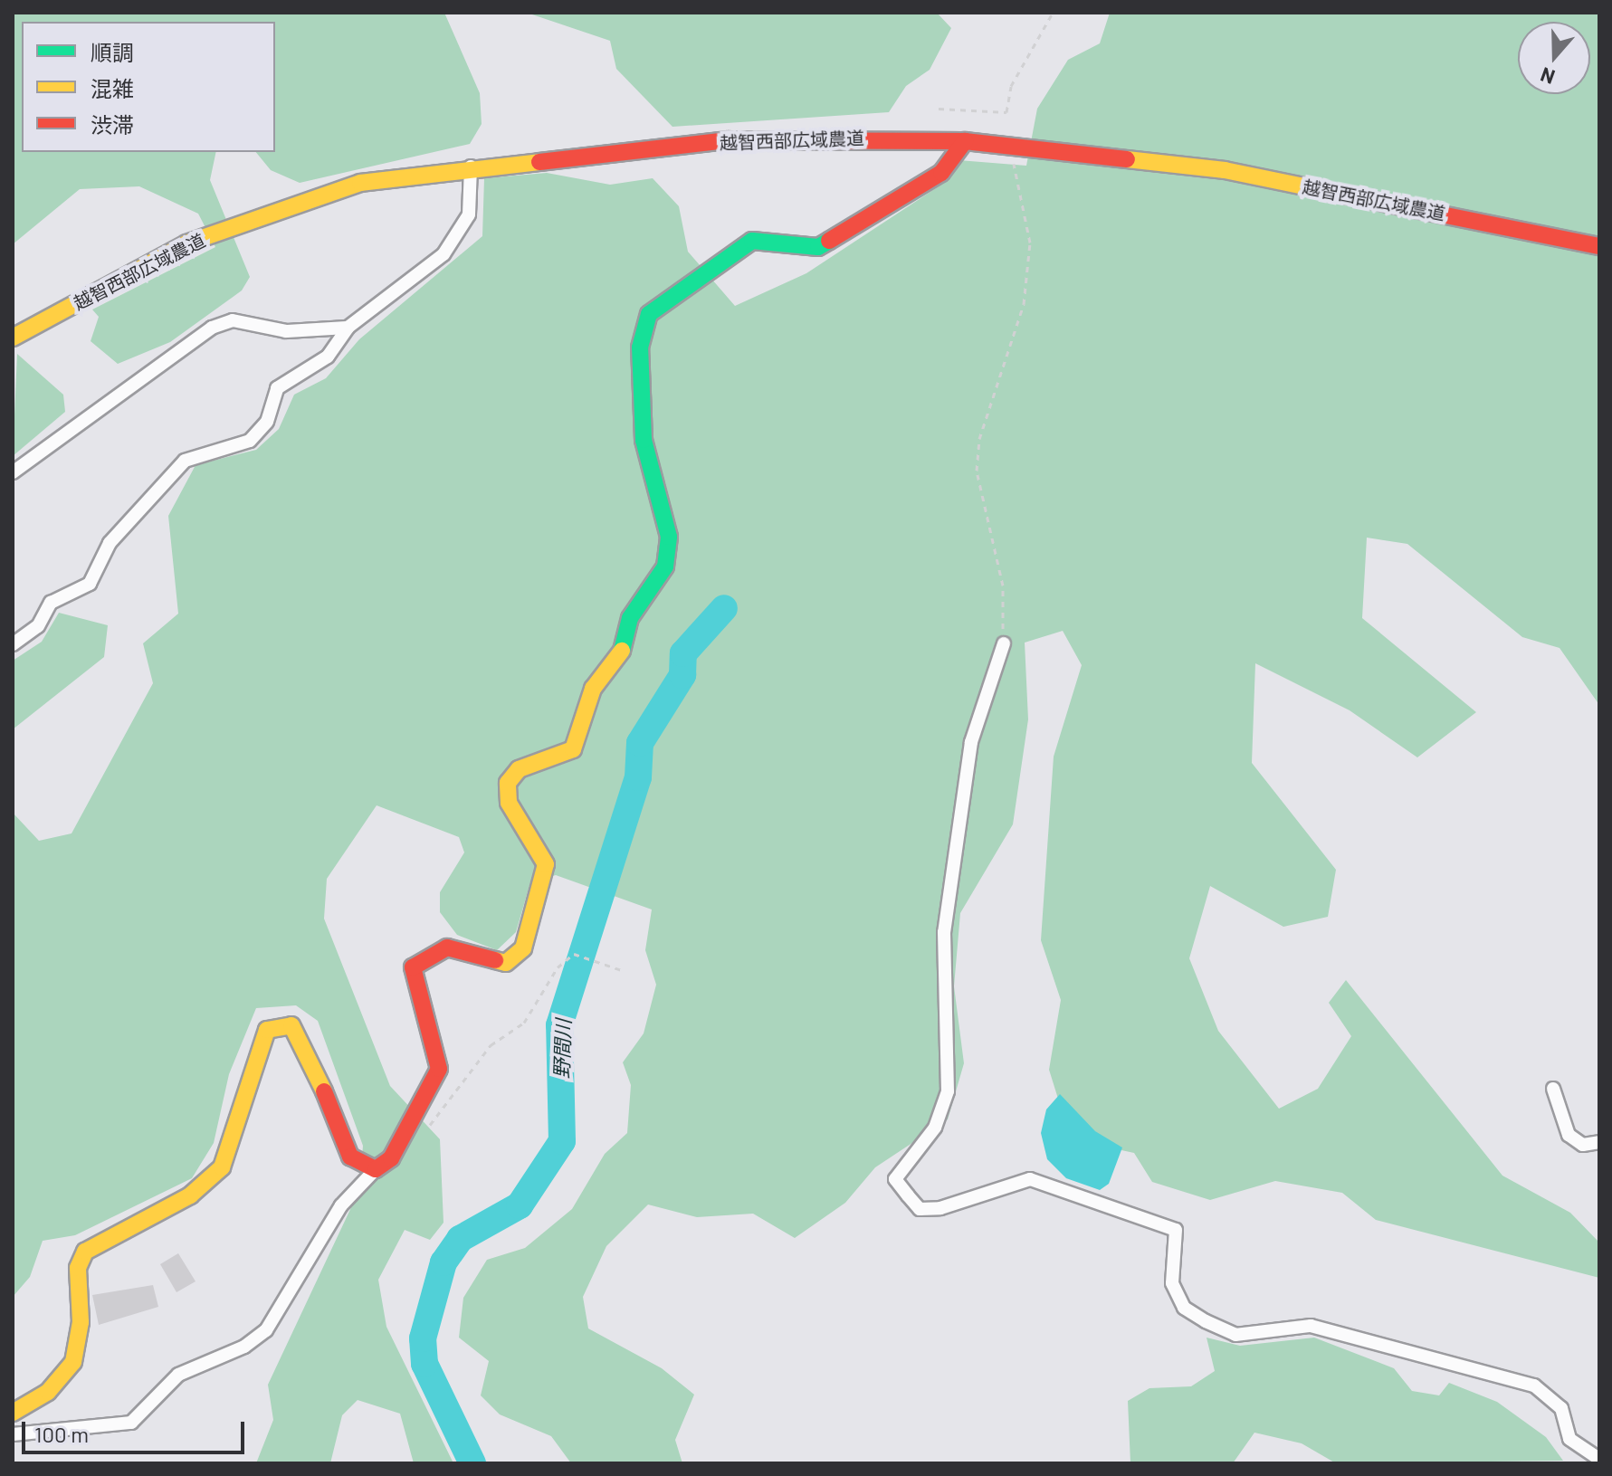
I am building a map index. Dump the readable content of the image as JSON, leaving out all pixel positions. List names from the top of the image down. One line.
{"streets":{"street":["越智西部広域農道"]},"water":["野間川"],"legend":["順調","混雑","渋滞"],"scale_bar":"100 m","north":"bottom"}
